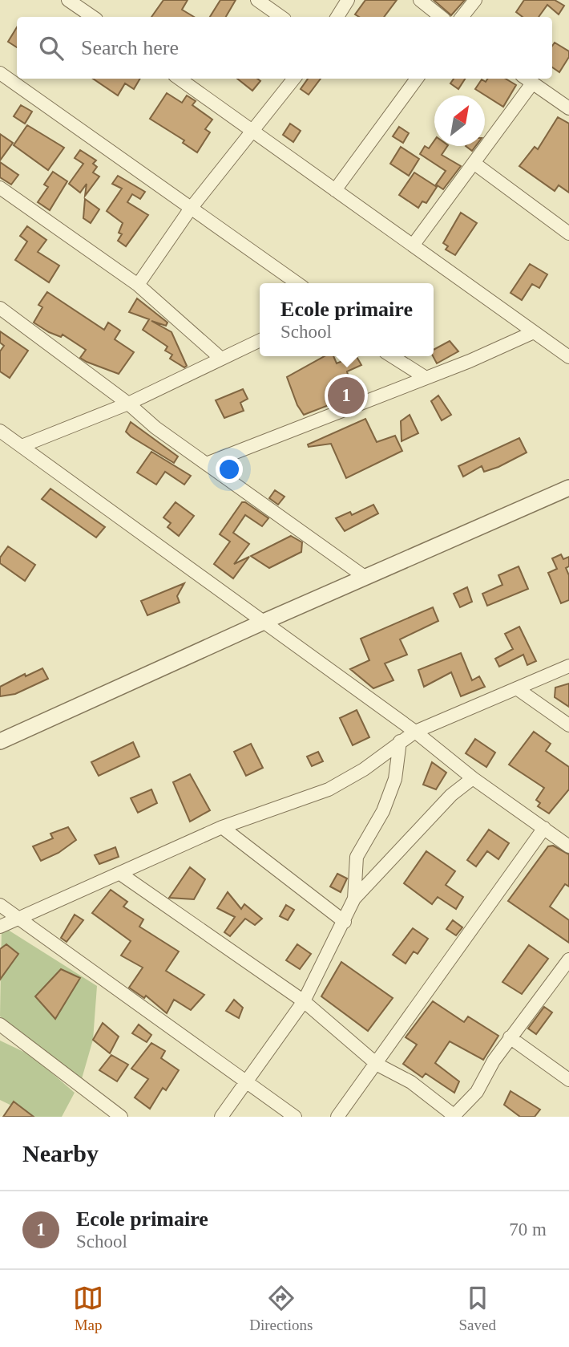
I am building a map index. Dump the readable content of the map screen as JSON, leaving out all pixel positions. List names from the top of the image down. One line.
{"north":"top right","page":{"search":"Search here","popup":["Ecole primaire","School"],"pins":"1","heading":"Nearby","list":[{"mark":"1","name":"Ecole primaire","note":"School","value":"70 m"}],"nav":["Map","Directions","Saved"]}}
